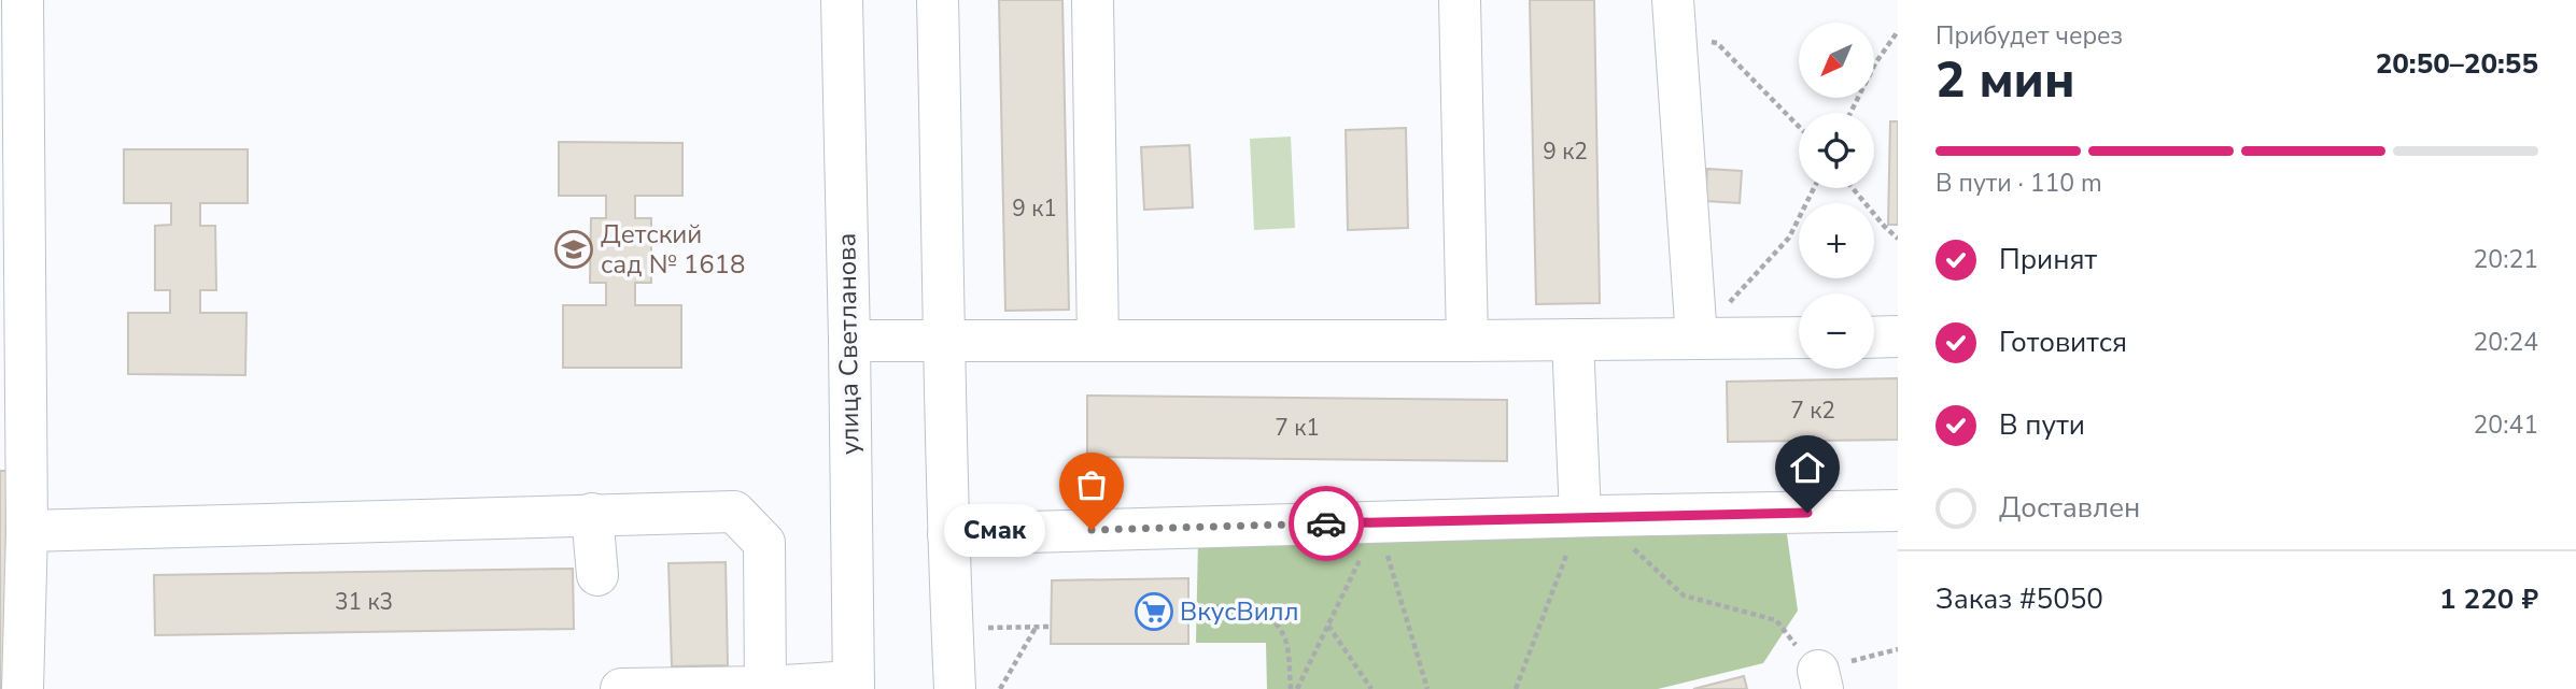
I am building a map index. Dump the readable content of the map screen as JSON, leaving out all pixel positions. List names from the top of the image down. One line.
{"streets":{"street":["улица Светланова"]},"places":{"school or university":["Детский сад № 1618"],"other":["Смак"],"supermarket":["ВкусВилл"]},"house_numbers":["9 к2","9 к1","7 к2","7 к1","31 к3"],"north":"bottom left","page":{"heading":["2 мин","Прибудет через","20:50–20:55"],"panel":["Заказ #5050","1 220 ₽"],"map_buttons":["+","−"],"bar":"В пути · 110 m","list":[["Принят","20:21"],["Готовится","20:24"],["В пути","20:41"],"Доставлен"],"bubble":"Смак"}}
